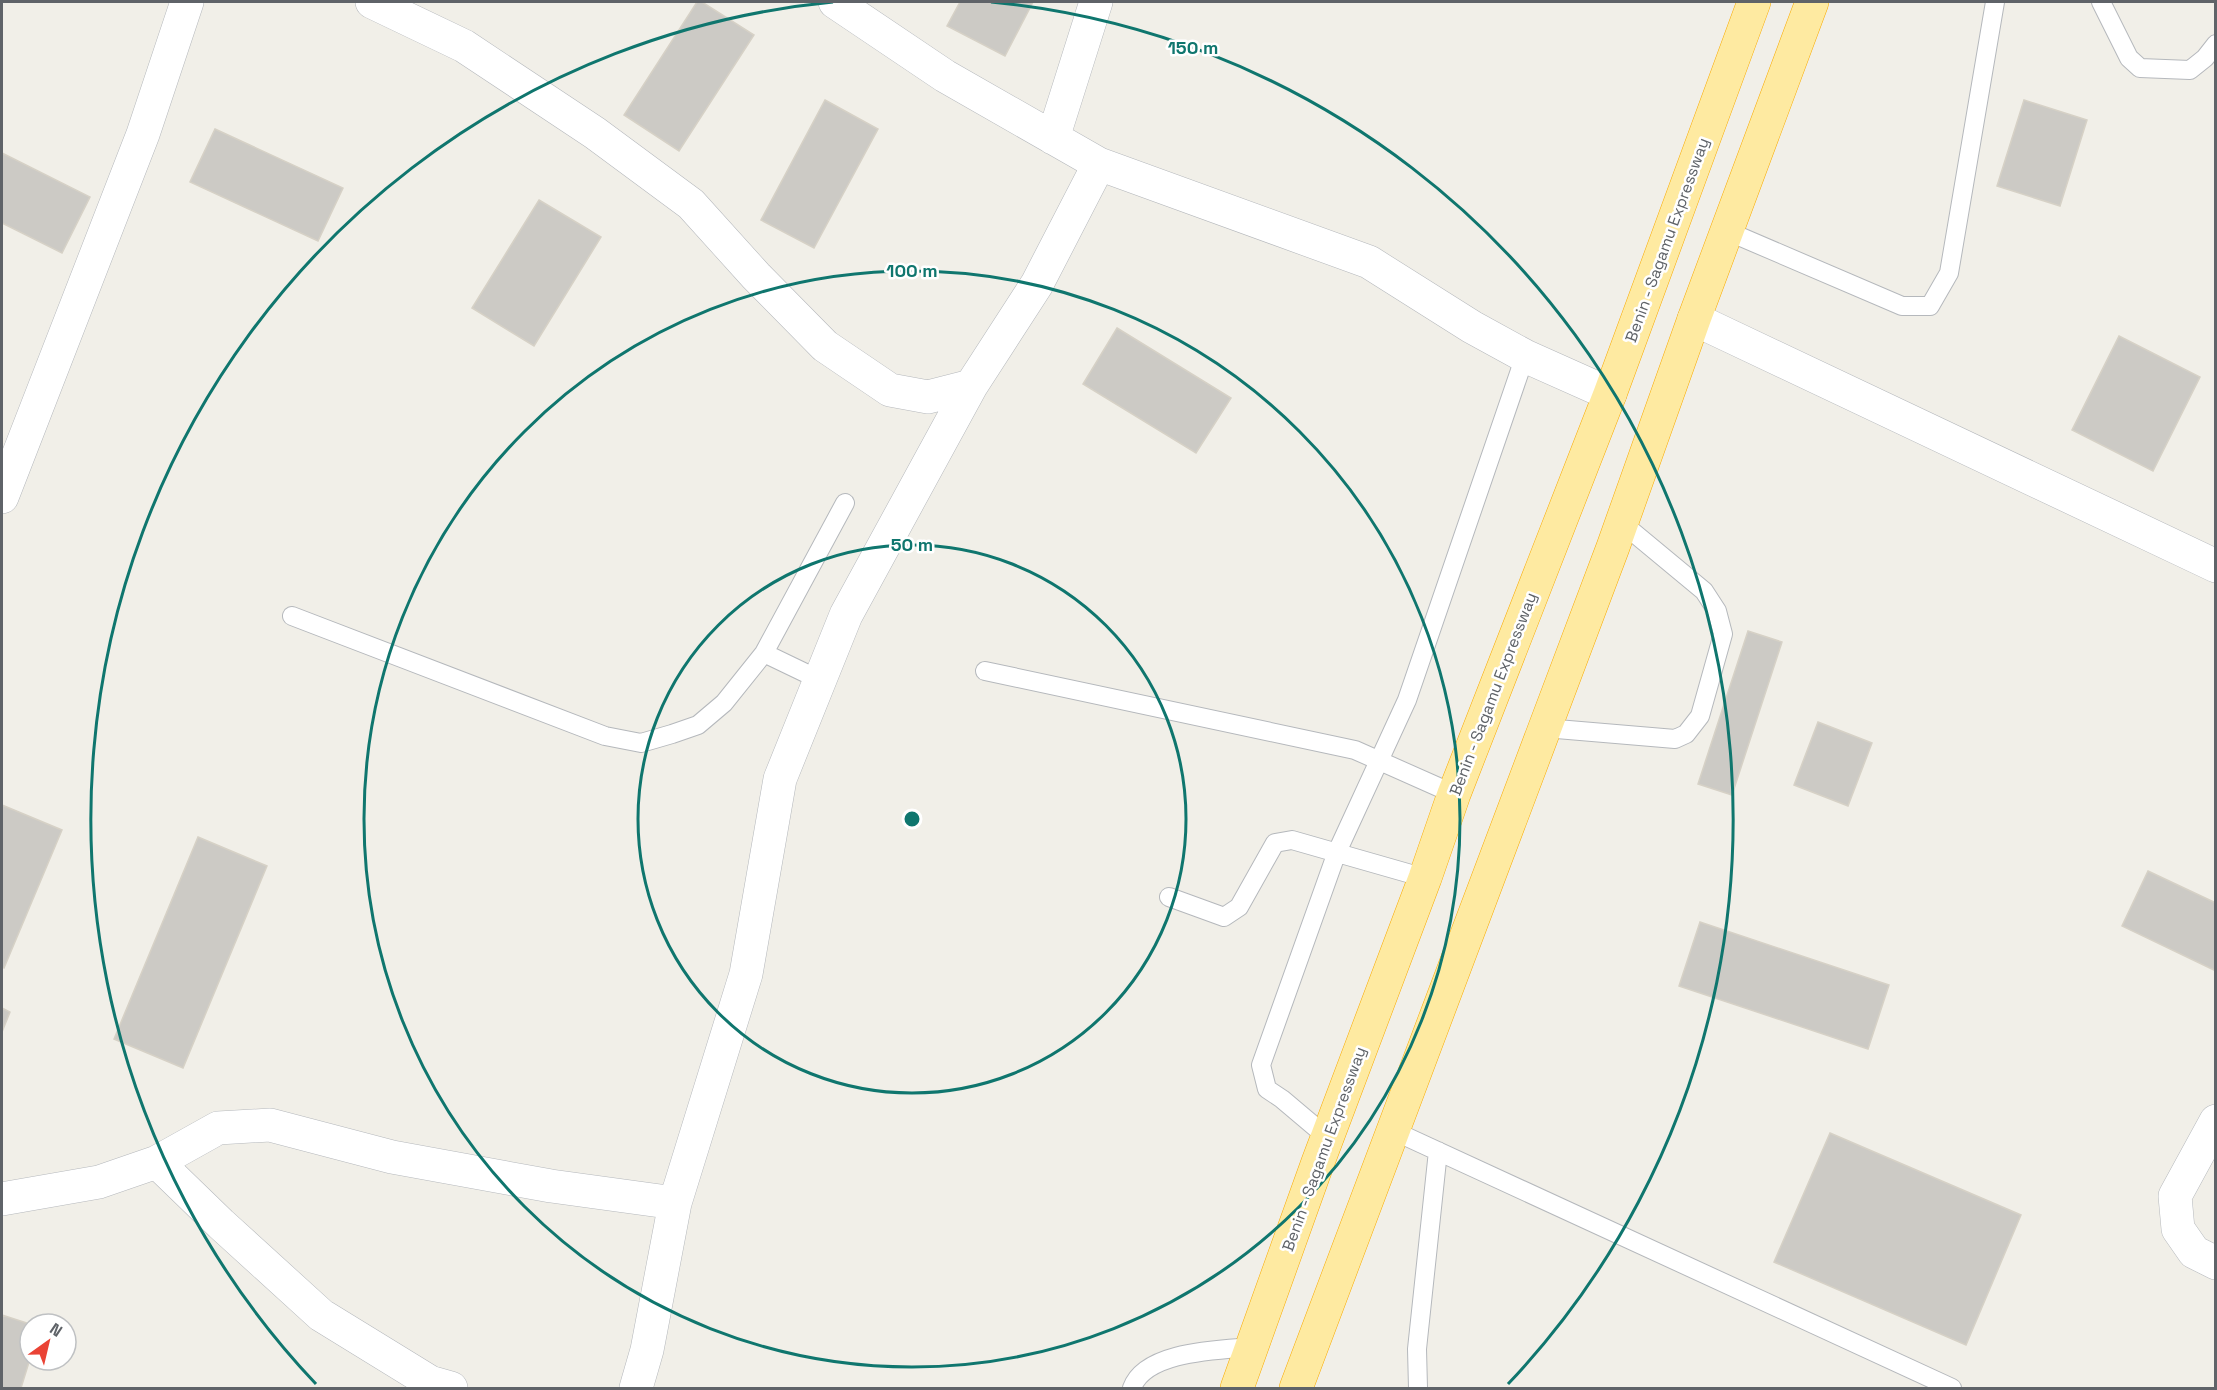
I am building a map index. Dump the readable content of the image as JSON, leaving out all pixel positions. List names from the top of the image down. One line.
{"streets":{"highway":["Benin - Sagamu Expressway"]},"north":"top right","rings":["150 m","100 m","50 m"]}
